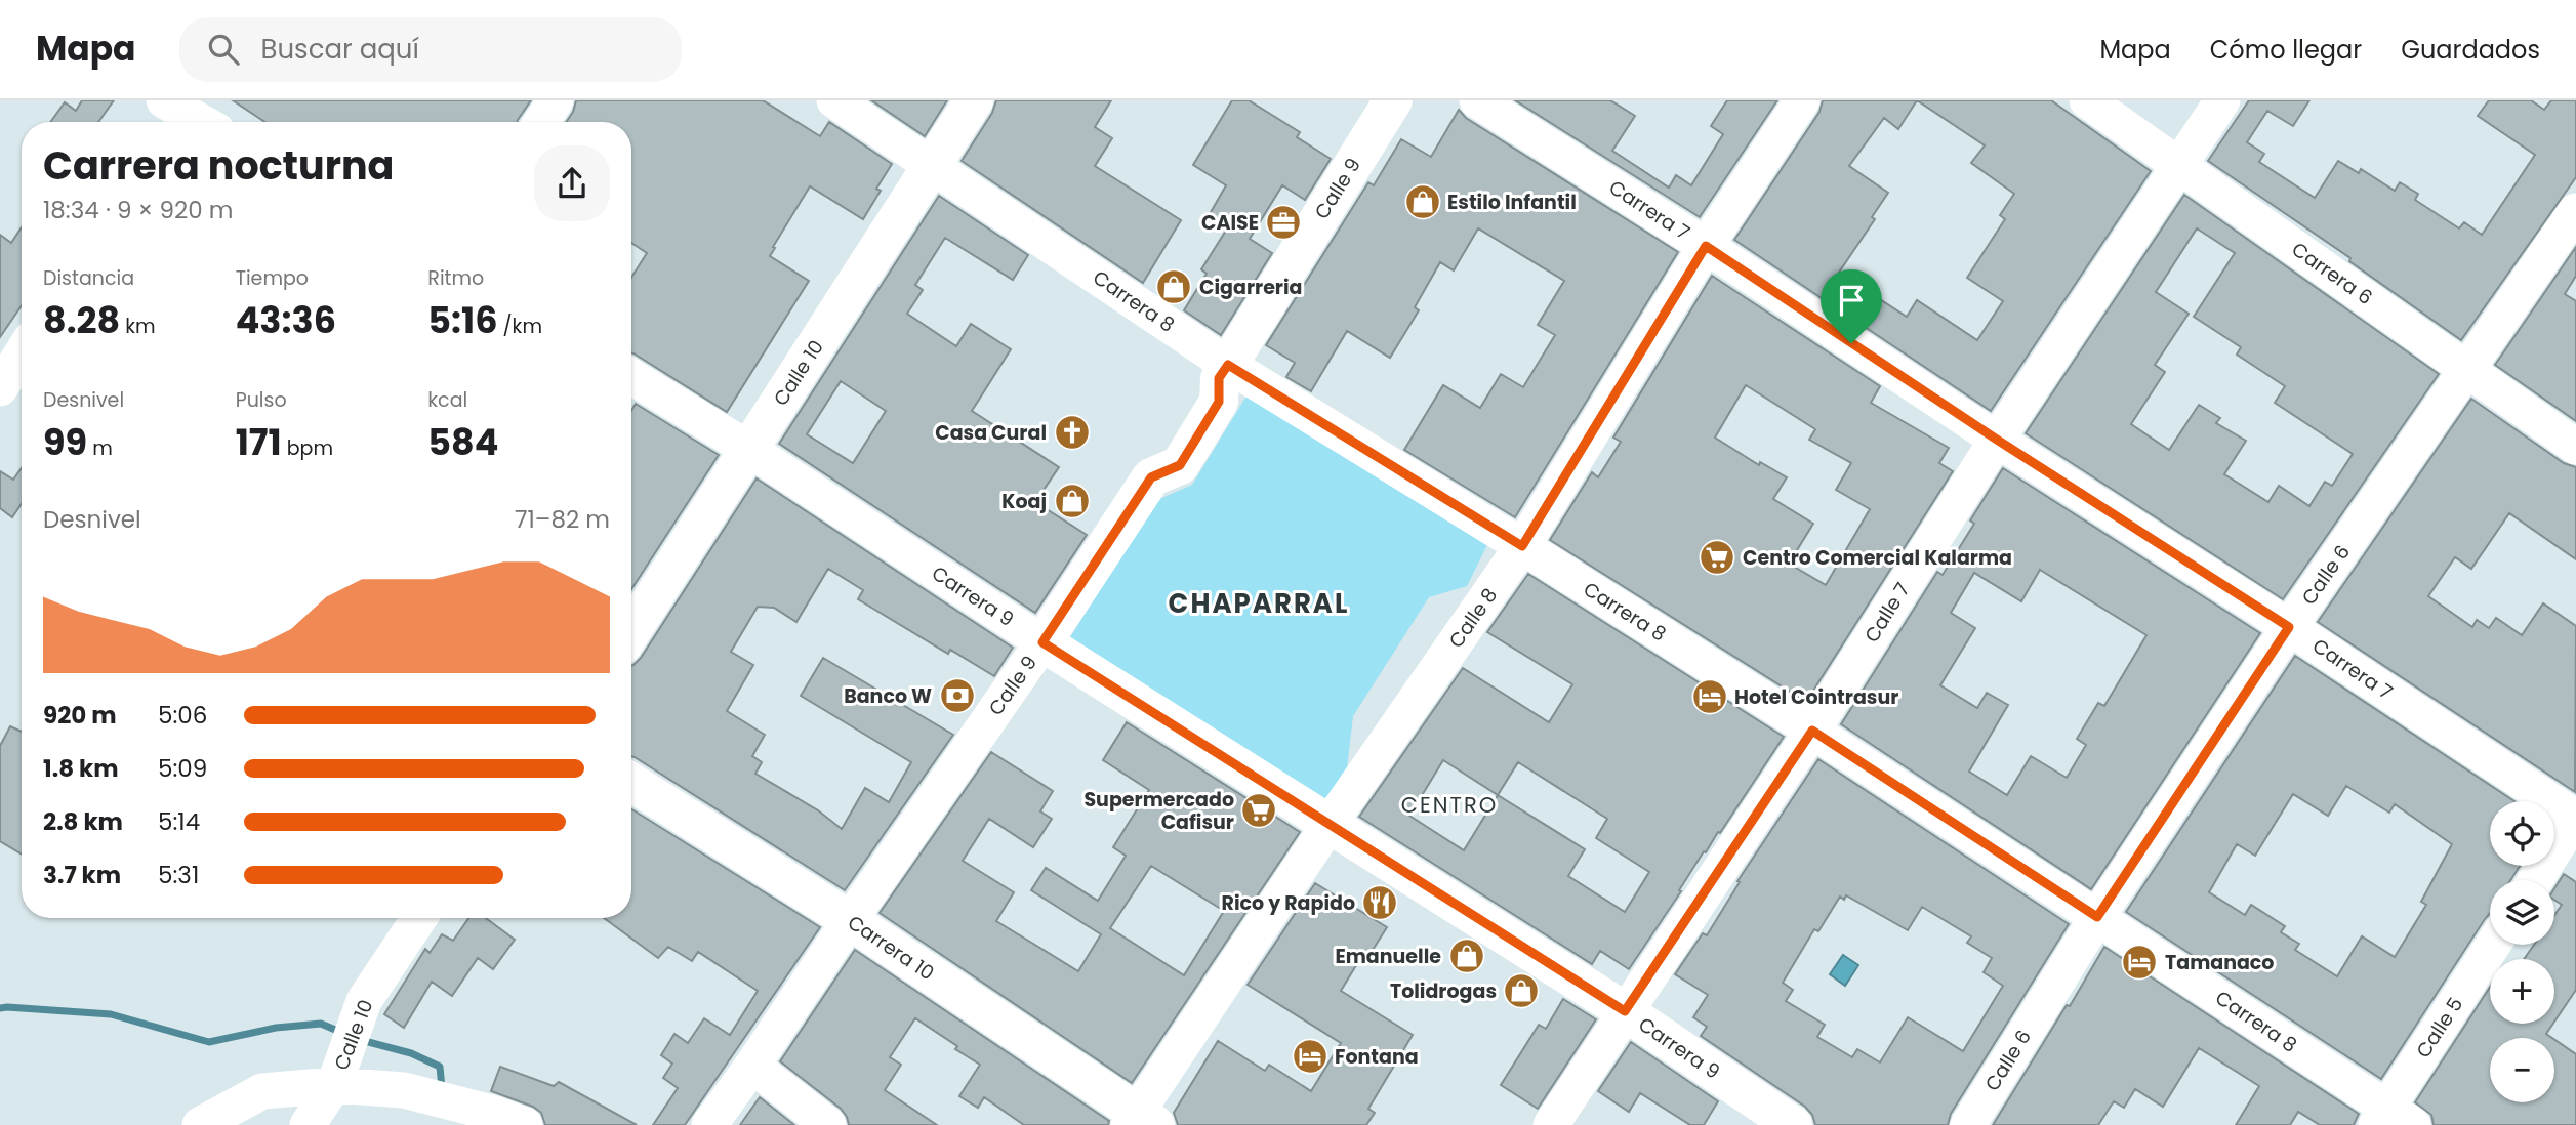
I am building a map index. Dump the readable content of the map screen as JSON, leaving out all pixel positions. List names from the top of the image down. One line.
{"streets":{"main road":["Calle 9","Calle 10","Carrera 9","Carrera 10"],"street":["Carrera 7","Carrera 6","Carrera 8","Calle 6","Calle 7","Calle 8","Calle 5"]},"crossings":[["Calle 9","Carrera 8"],["Calle 9","Carrera 9"],["Calle 9","Carrera 10"],["Carrera 7","Calle 6"],["Carrera 7","Calle 7"],["Carrera 7","Calle 8"],["Carrera 6","Calle 6"],["Carrera 6","Calle 7"],["Carrera 8","Calle 10"],["Carrera 8","Calle 6"],["Carrera 8","Calle 7"],["Carrera 8","Calle 8"],["Carrera 8","Calle 5"],["Calle 10","Carrera 9"],["Carrera 9","Calle 7"],["Carrera 9","Calle 8"],["Calle 8","Carrera 10"]],"districts":["CHAPARRAL","CENTRO"],"places":{"shop":["Estilo Infantil","Cigarreria","Koaj","Emanuelle","Tolidrogas"],"office":["CAISE"],"church":["Casa Cural"],"supermarket":["Centro Comercial Kalarma","Supermercado Cafisur"],"bank":["Banco W"],"hotel":["Hotel Cointrasur","Tamanaco","Fontana"],"restaurant":["Rico y Rapido"]},"page":{"header":"Mapa","search":"Buscar aquí","nav":["Mapa","Cómo llegar","Guardados"],"heading":["Carrera nocturna","18:34 · 9 × 920 m"],"stats":[["Distancia","8.28 km"],["Tiempo","43:36"],["Ritmo","5:16 /km"],["Desnivel","99 m"],["Pulso","171 bpm"],["kcal","584"]],"chart":["Desnivel","71–82 m"],"list":[{"name":"920 m","note":"5:06"},{"name":"1.8 km","note":"5:09"},{"name":"2.8 km","note":"5:14"},{"name":"3.7 km","note":"5:31"}],"map_buttons":["+","−"]}}
